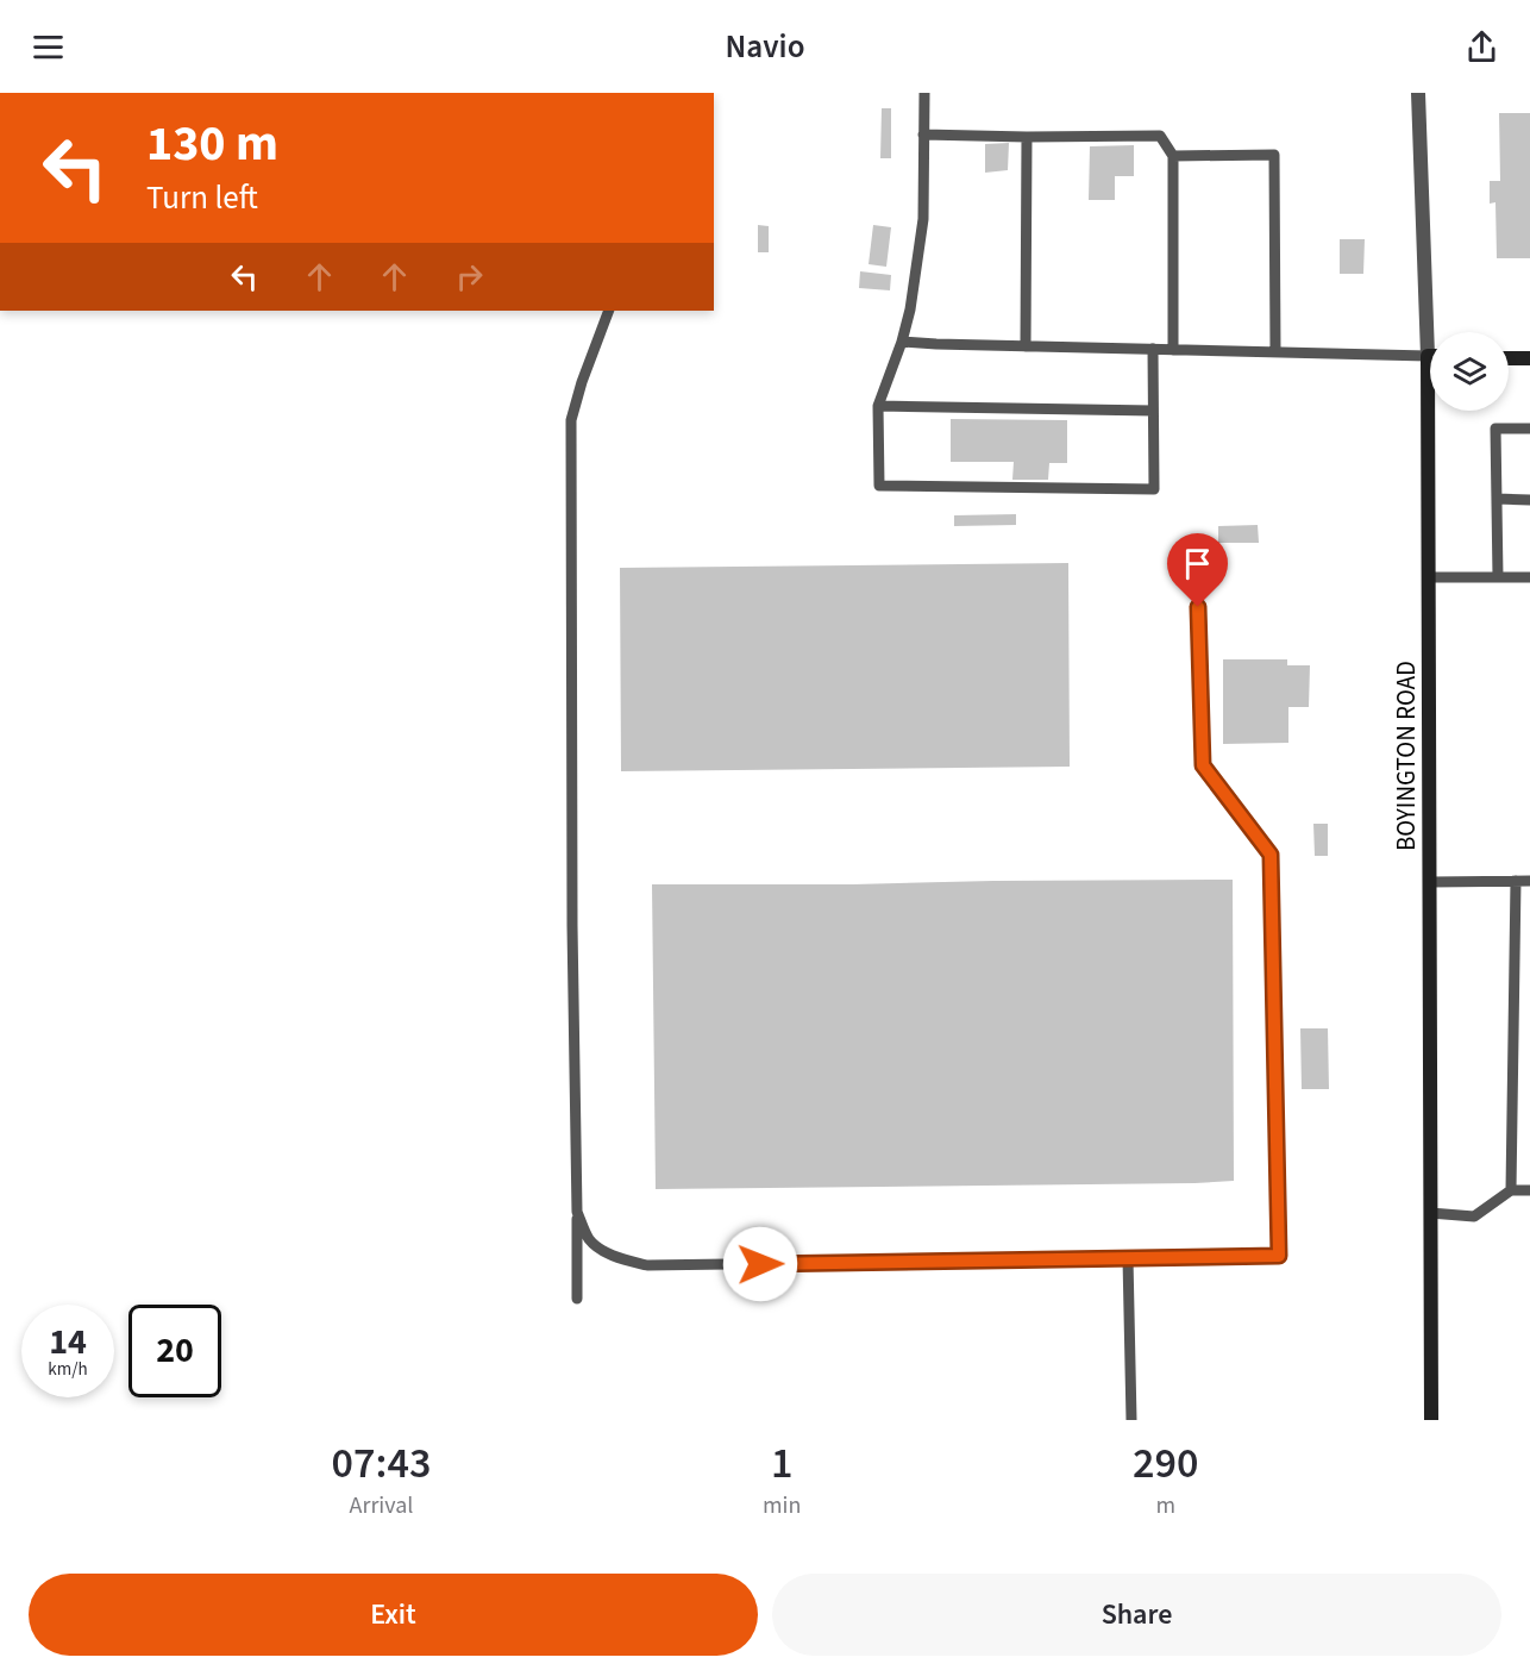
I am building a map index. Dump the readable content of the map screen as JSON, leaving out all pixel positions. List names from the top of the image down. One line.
{"streets":{"street":["BOYINGTON ROAD"]},"page":{"header":"Navio","turn":["130 m","Turn left"],"speed":"14 km/h","limit":"20","eta":["07:43","Arrival","1","min","290","m"],"buttons":["Exit","Share"]}}
